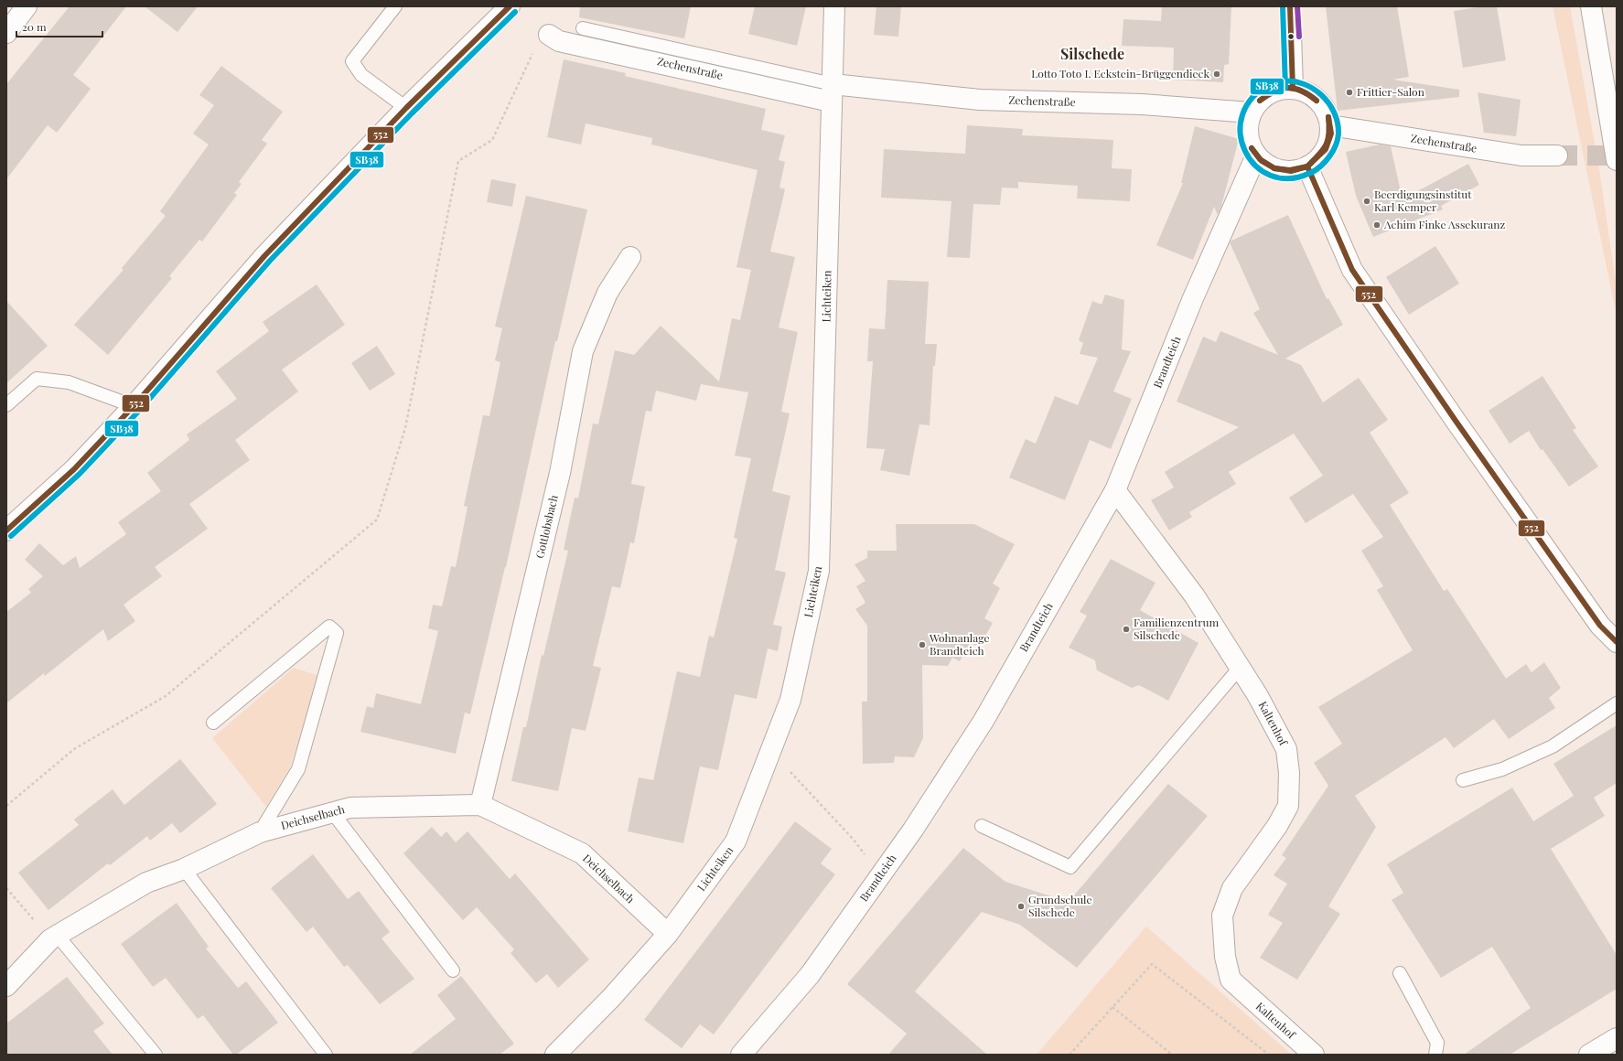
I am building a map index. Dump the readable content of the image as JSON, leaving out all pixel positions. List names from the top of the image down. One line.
{"streets":{"street":["Zechenstraße","Lichteiken","Brandteich","Gottlobsbach","Kaltenhof","Deichselbach"]},"crossings":[["Zechenstraße","Lichteiken"],["Zechenstraße","Brandteich"],["Lichteiken","Deichselbach"],["Brandteich","Kaltenhof"],["Gottlobsbach","Deichselbach"]],"districts":["Silschede"],"places":["Lotto Toto I. Eckstein-Brüggendieck","Frittier-Salon","Beerdigungsinstitut Karl Kemper","Achim Finke Assekuranz","Familienzentrum Silschede","Wohnanlage Brandteich","Grundschule Silschede"],"lines":["transit line 552","transit line SB38"],"scale_bar":"20 m"}
